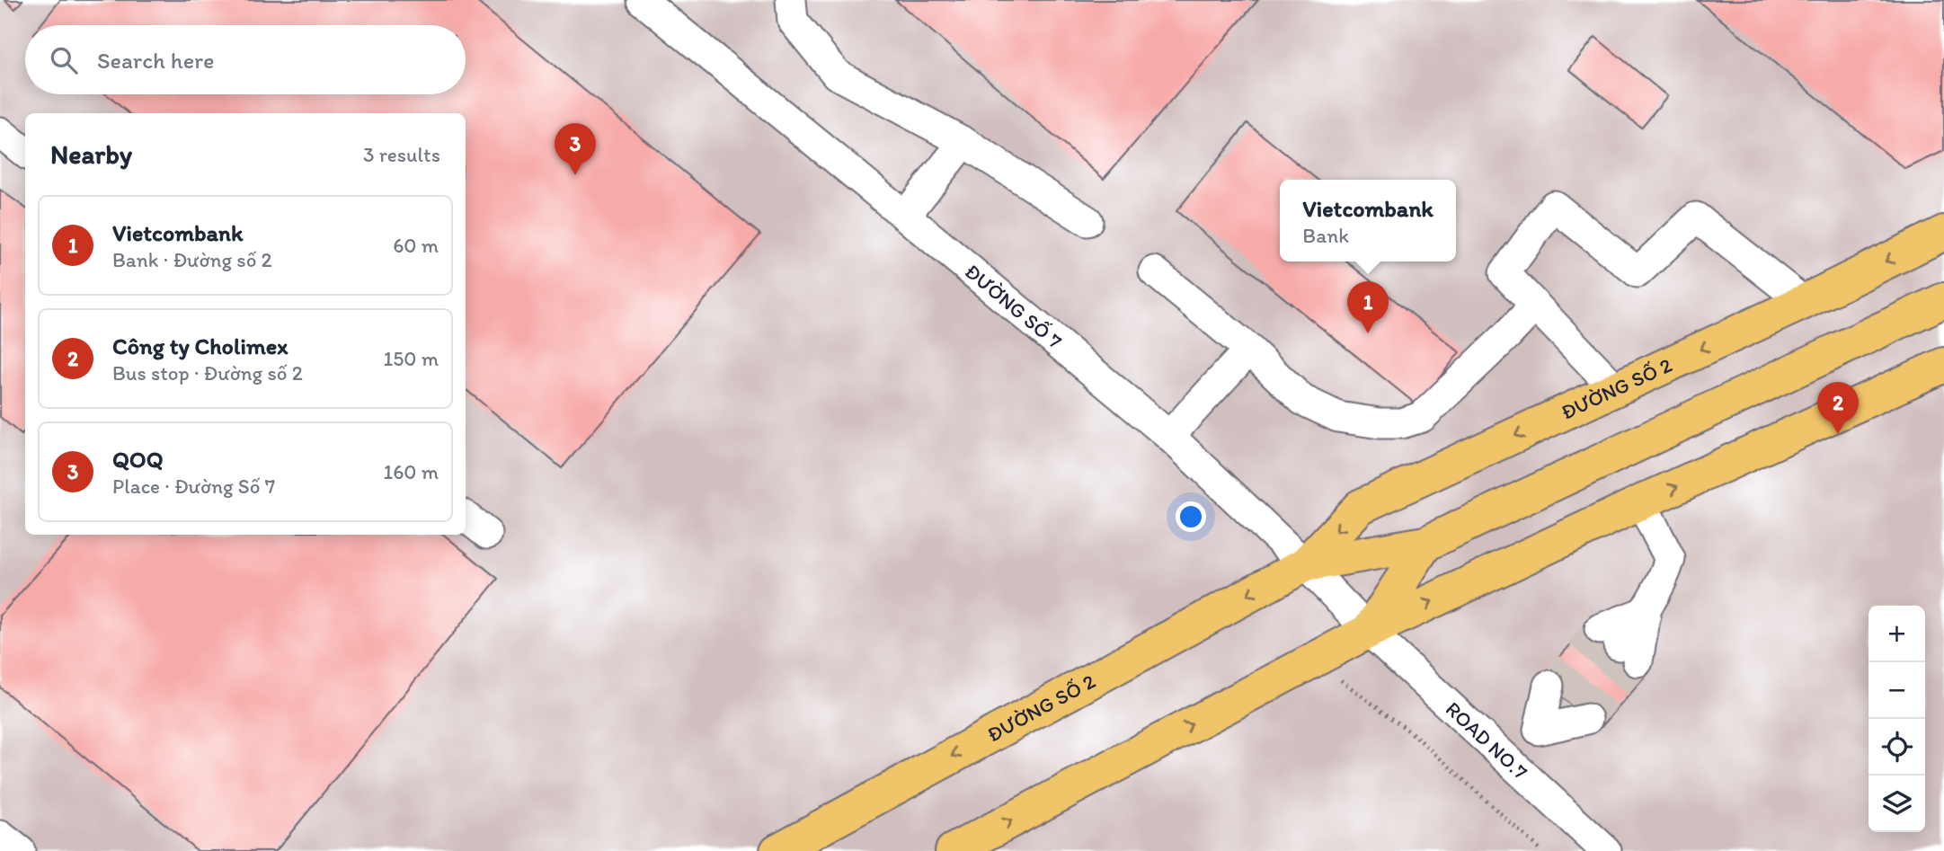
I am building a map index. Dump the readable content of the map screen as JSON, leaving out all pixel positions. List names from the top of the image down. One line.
{"streets":{"main road":["ĐƯỜNG SỐ 2"],"street":["ĐƯỜNG SỐ 7","ROAD NO.7"]},"crossings":[["ĐƯỜNG SỐ 7","ĐƯỜNG SỐ 2"],["ĐƯỜNG SỐ 7","ROAD NO.7"]],"page":{"search":"Search here","heading":["Nearby","3 results"],"pins":["3","1","2"],"popup":["Vietcombank","Bank"],"list":[{"mark":"1","name":"Vietcombank","note":"Bank · Đường số 2","value":"60 m"},{"mark":"2","name":"Công ty Cholimex","note":"Bus stop · Đường số 2","value":"150 m"},{"mark":"3","name":"QOQ","note":"Place · Đường Số 7","value":"160 m"}],"map_buttons":["+","−"]}}
